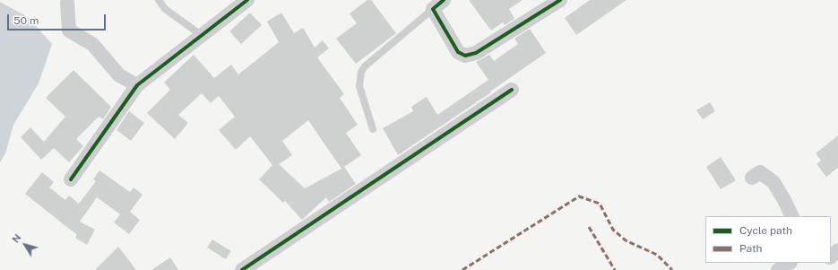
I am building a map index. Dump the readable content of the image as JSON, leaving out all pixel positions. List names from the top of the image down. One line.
{"legend":["Cycle path","Path"],"scale_bar":"50 m","north":"top left"}
